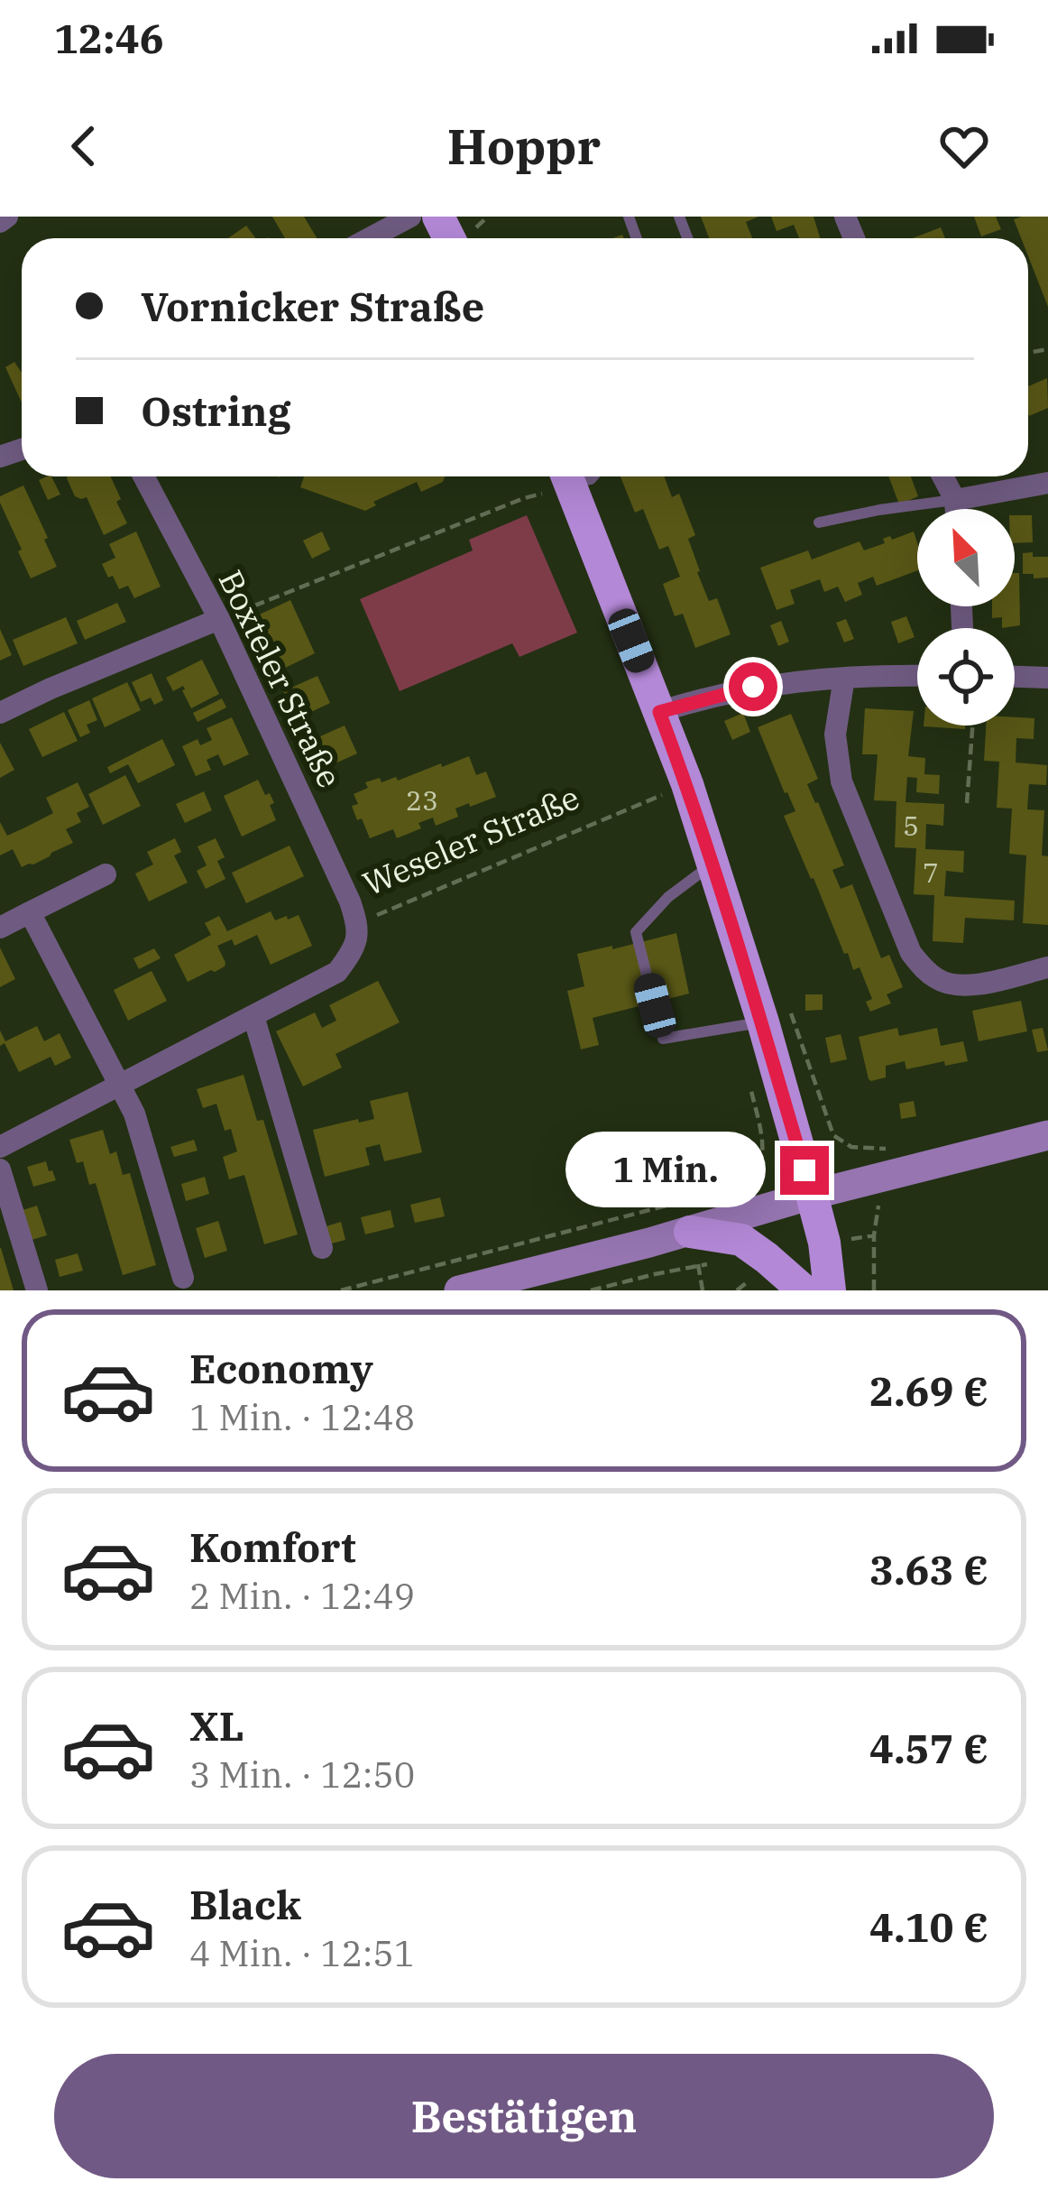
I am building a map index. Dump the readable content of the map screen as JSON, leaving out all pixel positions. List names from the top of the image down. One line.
{"streets":{"street":["Boxteler Straße","Weseler Straße"]},"crossings":[["Boxteler Straße","Weseler Straße"]],"house_numbers":["23","5","7"],"north":"top left","page":{"status":"12:46","header":"Hoppr","banner":["Vornicker Straße","Ostring"],"bubble":"1 Min.","list":[{"name":"Economy","note":"1 Min. · 12:48","value":"2.69 €"},{"name":"Komfort","note":"2 Min. · 12:49","value":"3.63 €"},{"name":"XL","note":"3 Min. · 12:50","value":"4.57 €"},{"name":"Black","note":"4 Min. · 12:51","value":"4.10 €"}],"buttons":"Bestätigen"}}
